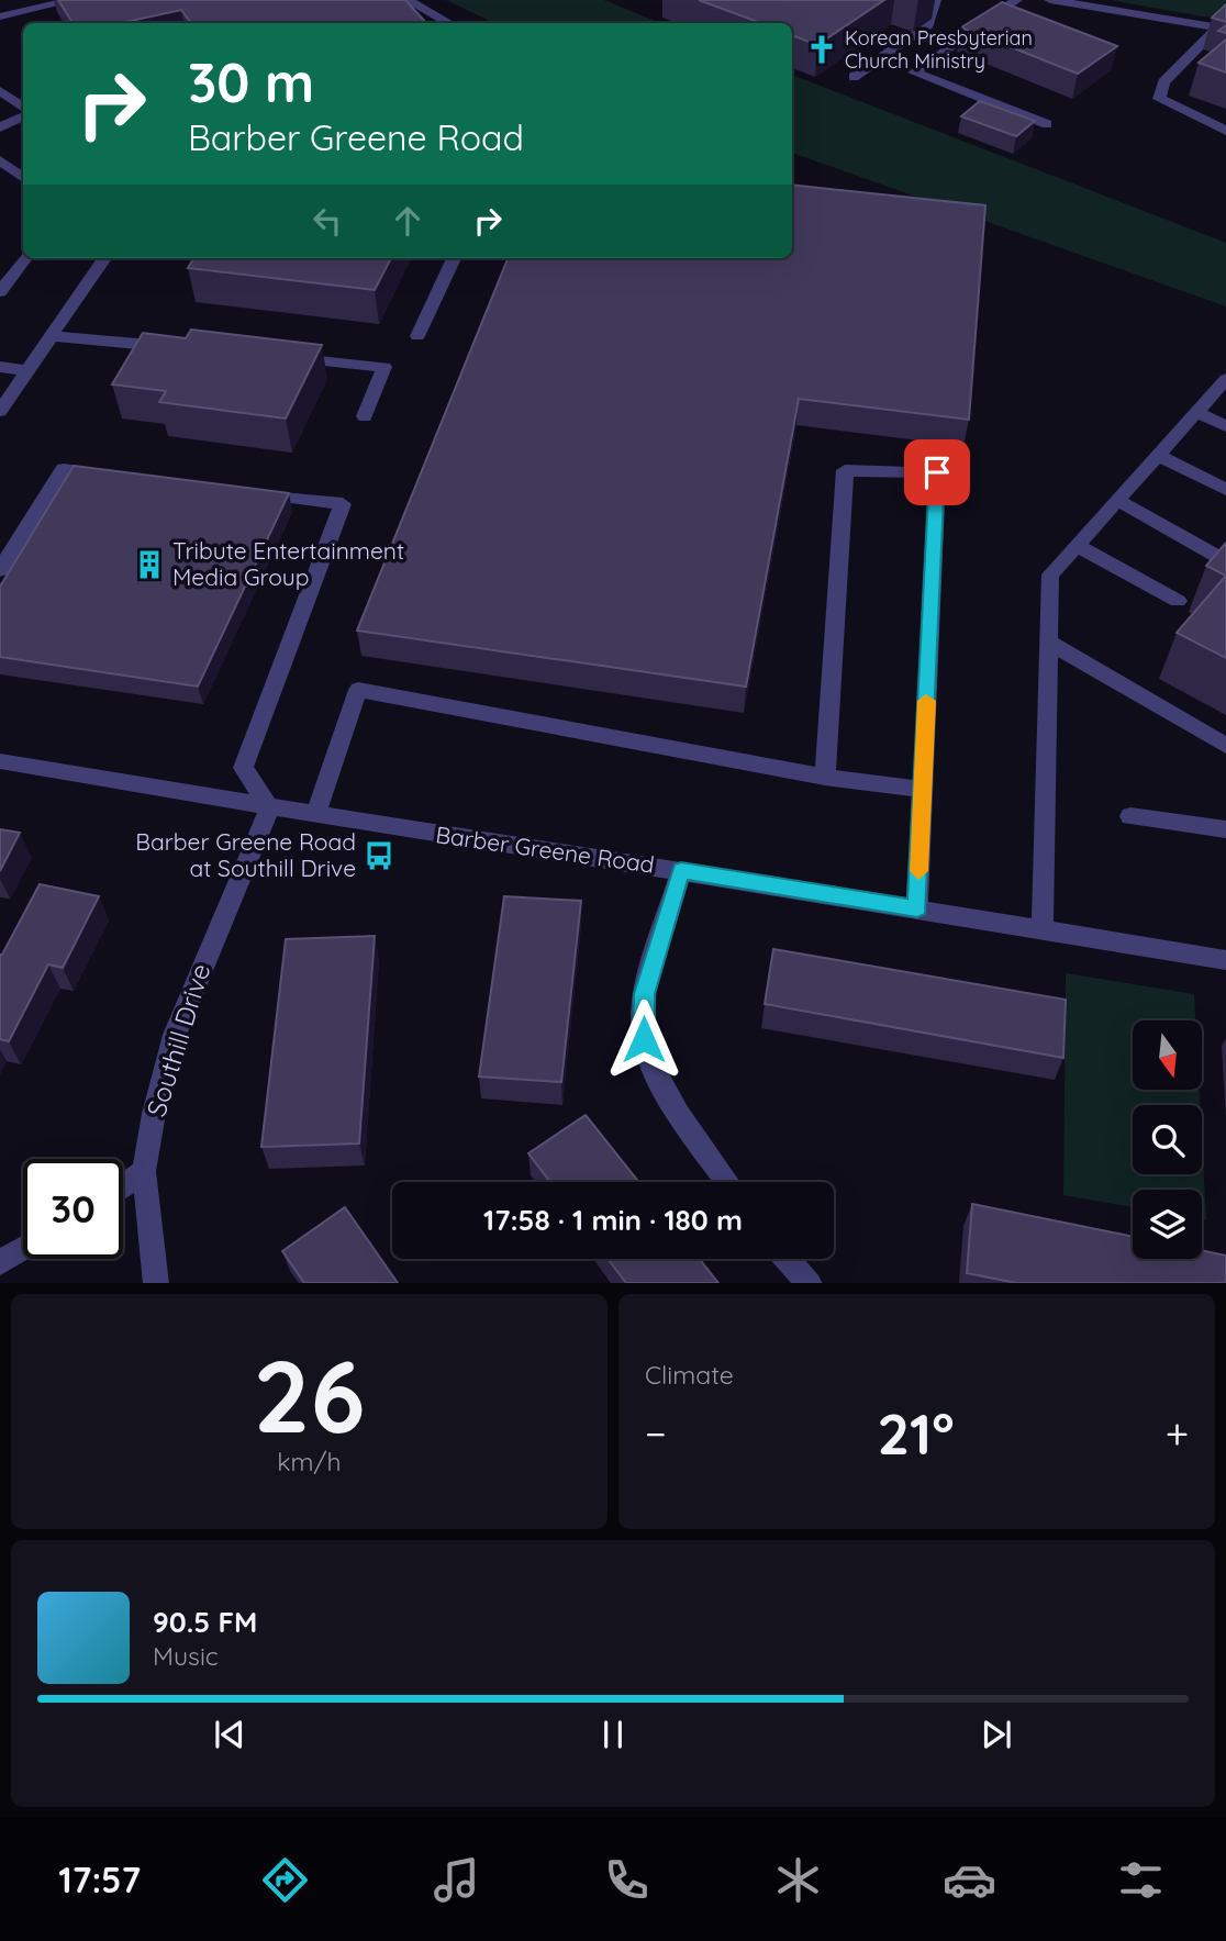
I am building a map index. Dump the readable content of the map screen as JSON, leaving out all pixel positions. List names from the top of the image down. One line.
{"streets":{"street":["Barber Greene Road","Southill Drive"]},"crossings":[["Barber Greene Road","Southill Drive"]],"places":{"church":["Korean Presbyterian Church Ministry"],"building":["Tribute Entertainment Media Group"],"bus stop":["Barber Greene Road at Southill Drive"]},"north":"bottom","page":{"turn":["30 m","Barber Greene Road"],"limit":"30","trip":"17:58 · 1 min · 180 m","tile":[["26","km/h"],"Climate"],"heat":["−","21°","+"],"song":["90.5 FM","Music"],"tabs":"17:57"}}
